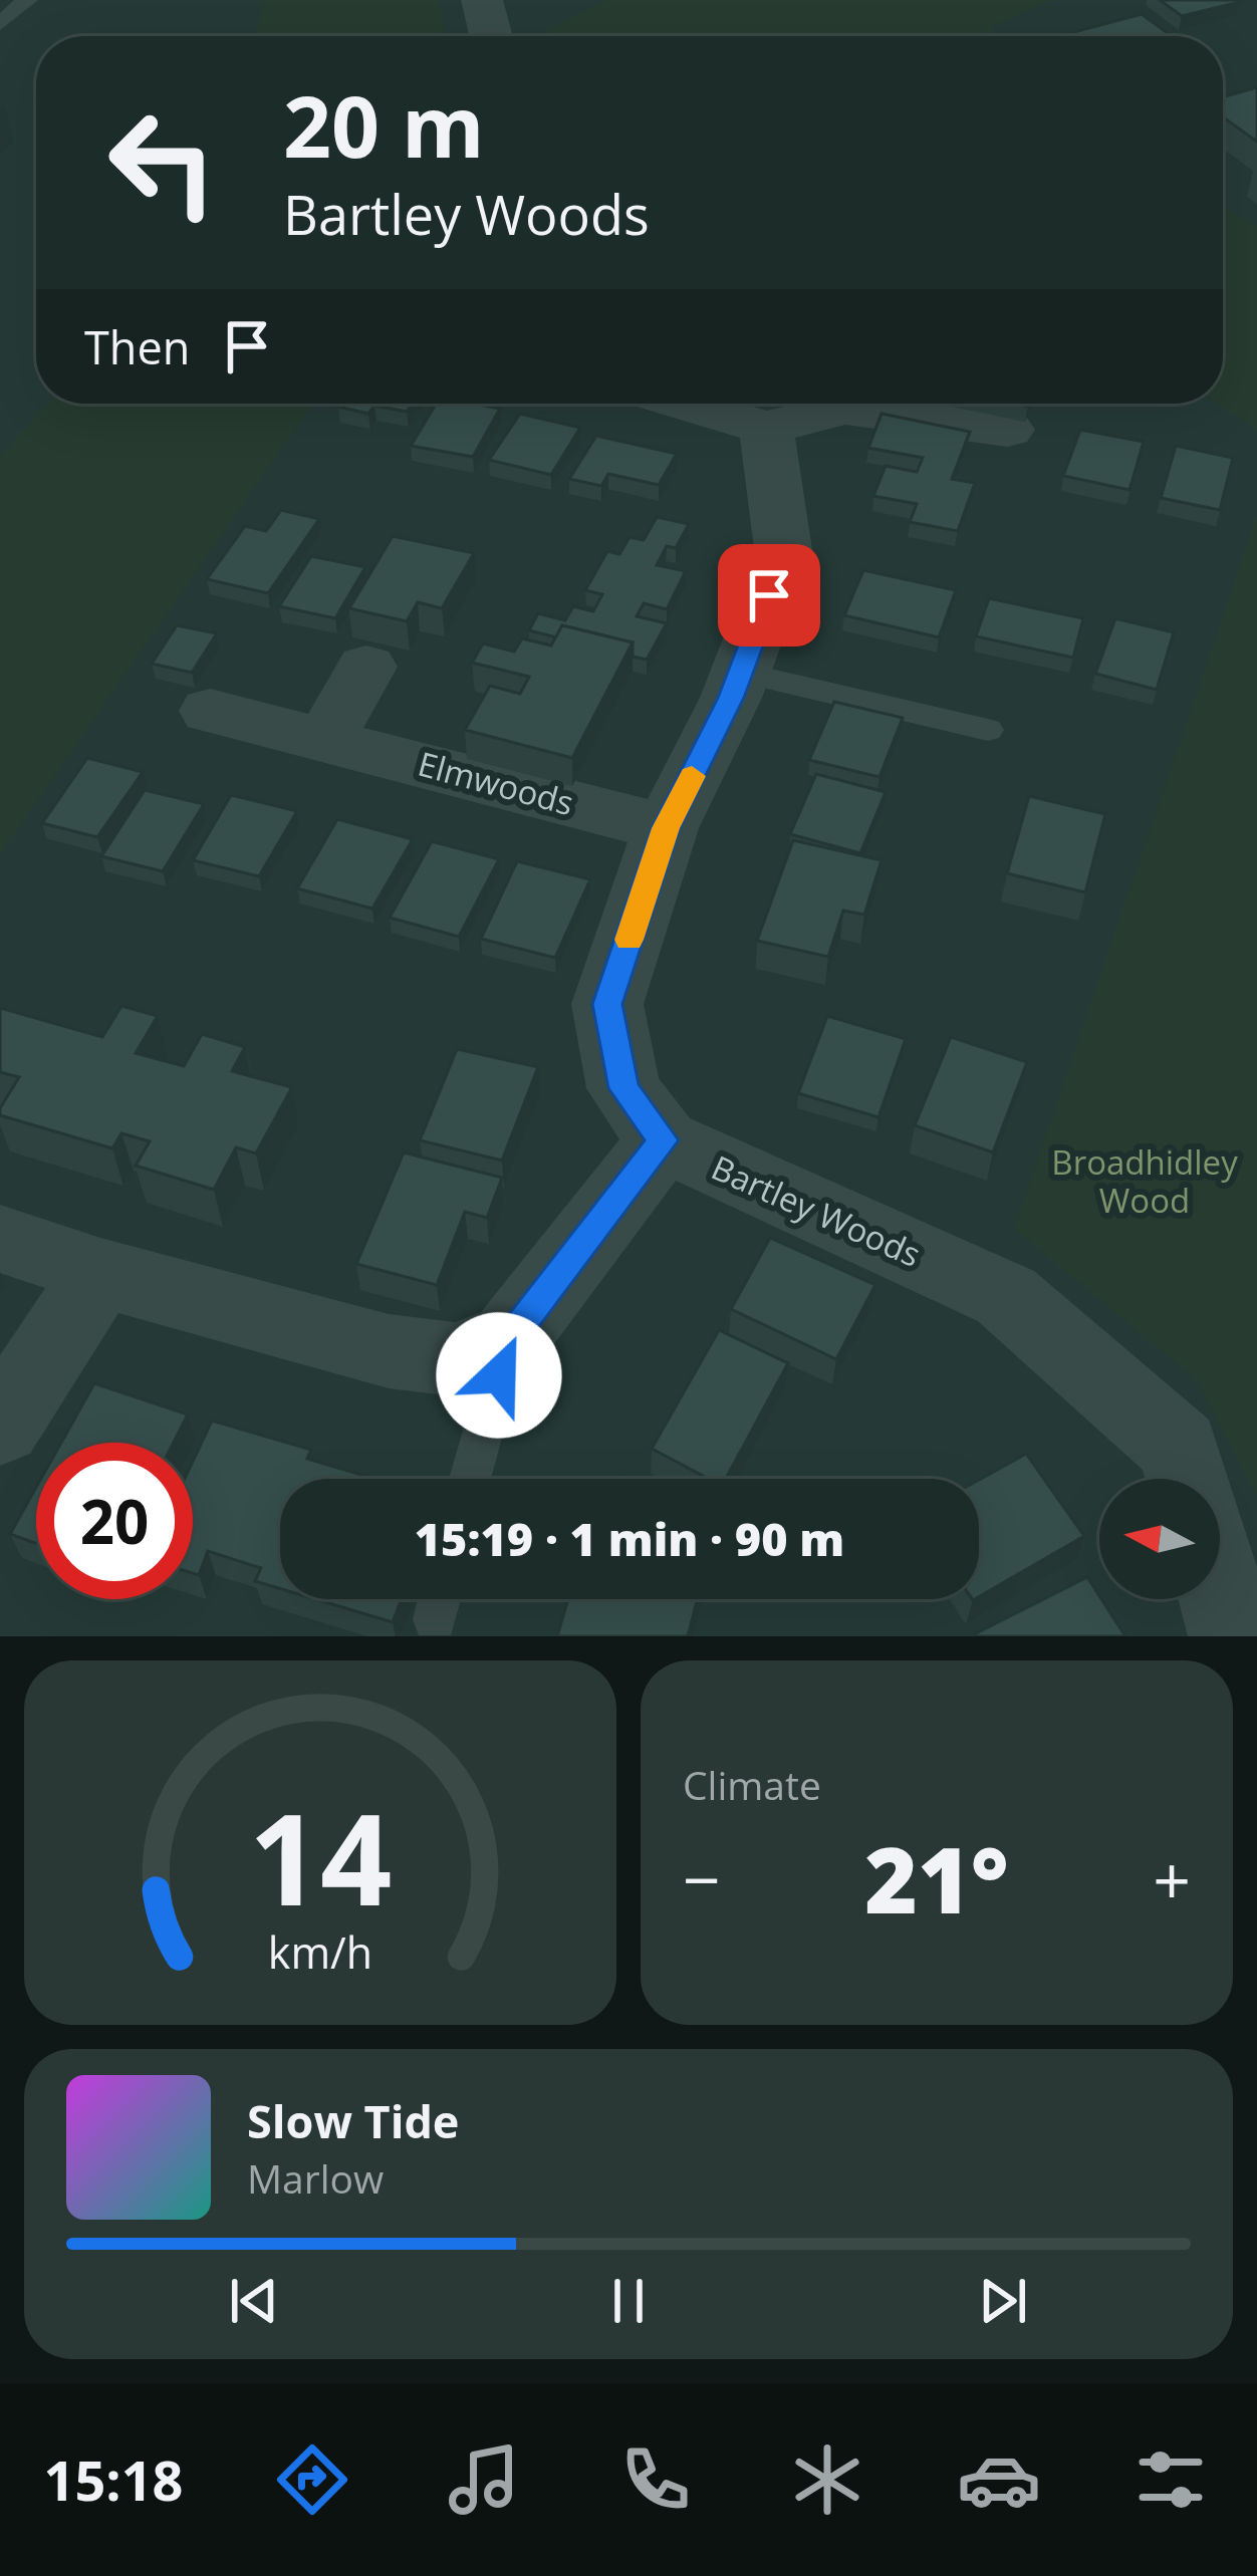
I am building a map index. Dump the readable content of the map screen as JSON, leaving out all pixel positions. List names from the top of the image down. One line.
{"streets":{"street":["Elmwoods","Bartley Woods"]},"crossings":[["Elmwoods","Bartley Woods"]],"parks":["Broadhidley Wood"],"north":"left","page":{"turn":["20 m","Bartley Woods"],"then":"Then","limit":"20","trip":"15:19 · 1 min · 90 m","tile":"Climate","heat":["−","21°","+"],"song":["Slow Tide","Marlow"],"tabs":"15:18","gauge":["14","km/h"]}}
